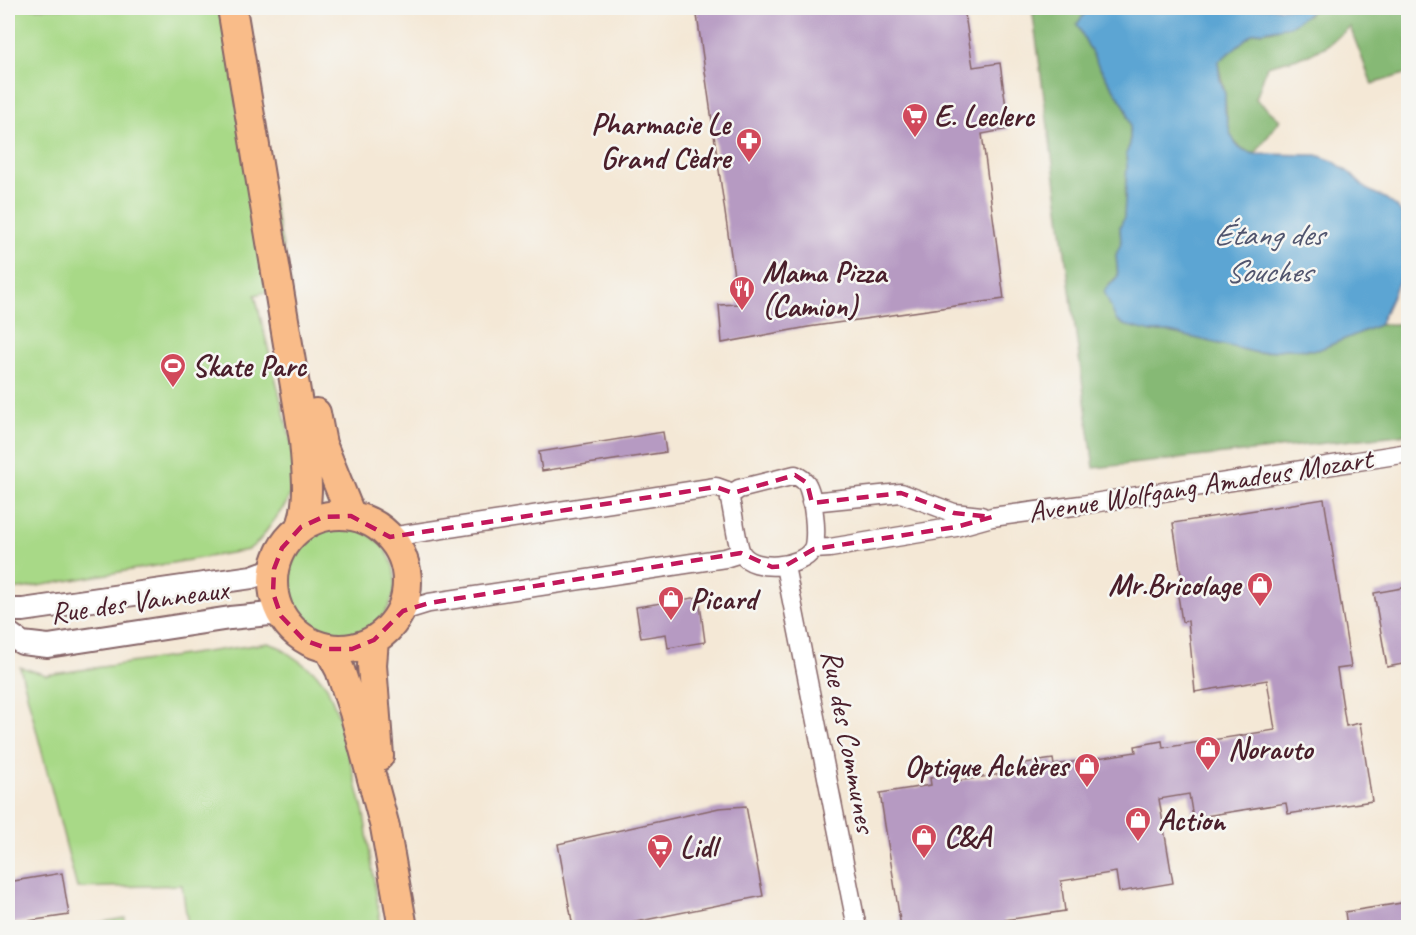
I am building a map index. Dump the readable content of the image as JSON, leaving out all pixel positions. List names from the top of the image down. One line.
{"streets":{"street":["Avenue Wolfgang Amadeus Mozart","Rue des Vanneaux","Rue des Communes"]},"crossings":[["Avenue Wolfgang Amadeus Mozart","Rue des Communes"]],"water":["Étang des Souches"],"places":{"supermarket":["E. Leclerc","Lidl"],"pharmacy":["Pharmacie Le Grand Cèdre"],"restaurant":["Mama Pizza (Camion)"],"sports":["Skate Parc"],"shop":["Mr.Bricolage","Picard","Norauto","Optique Achères","Action","C&A"]}}
